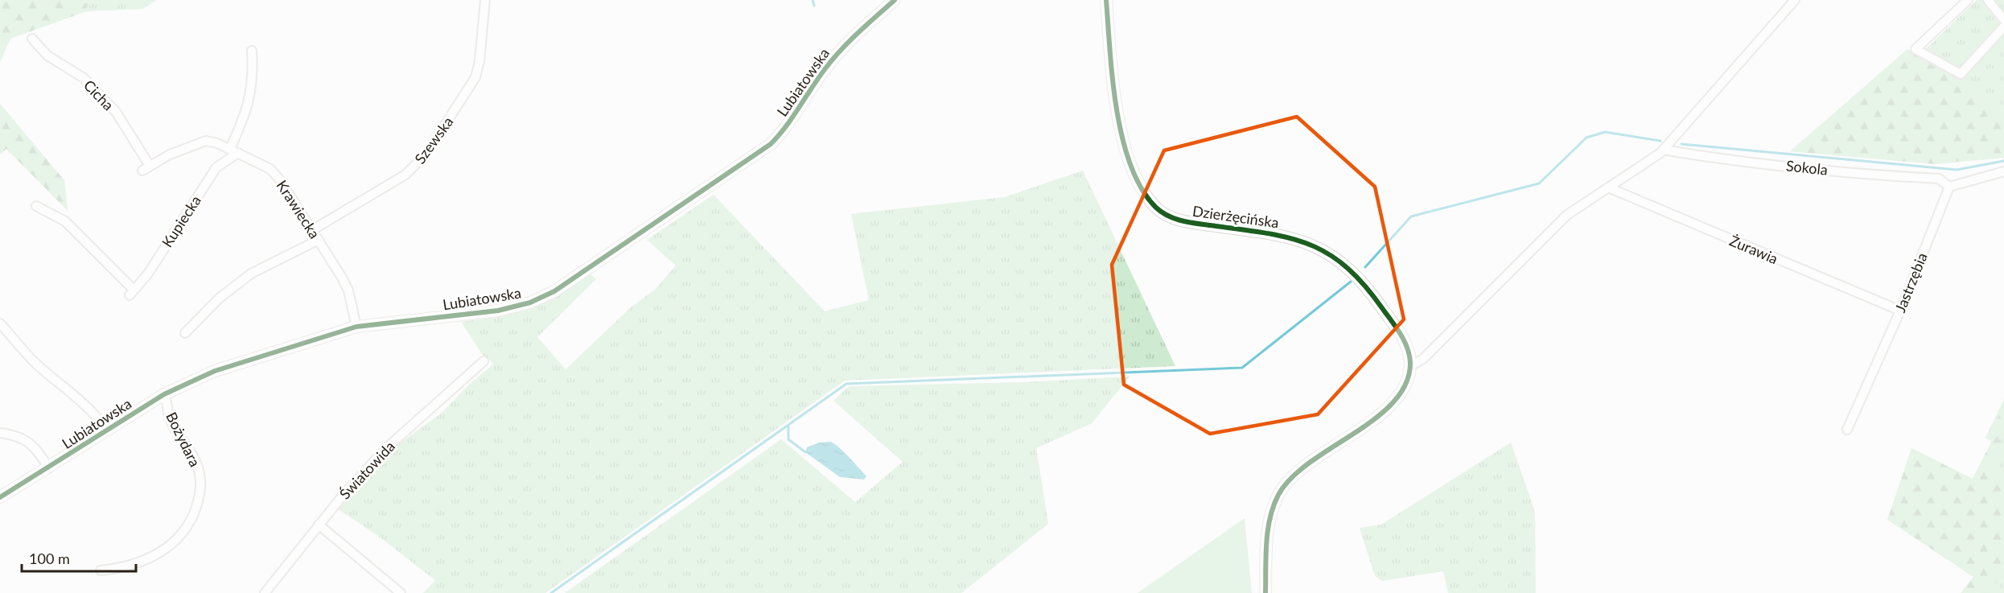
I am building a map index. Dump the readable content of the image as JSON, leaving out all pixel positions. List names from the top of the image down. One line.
{"streets":{"street":["Lubiatowska","Cicha","Szewska","Sokola","Krawiecka","Dzierżęcińska","Kupiecka","Żurawia","Jastrzębia","Bożydara","Światowida"]},"crossings":[["Lubiatowska","Krawiecka"],["Lubiatowska","Bożydara"],["Cicha","Krawiecka"],["Szewska","Krawiecka"],["Sokola","Jastrzębia"],["Krawiecka","Kupiecka"],["Żurawia","Jastrzębia"]],"scale_bar":"100 m"}
